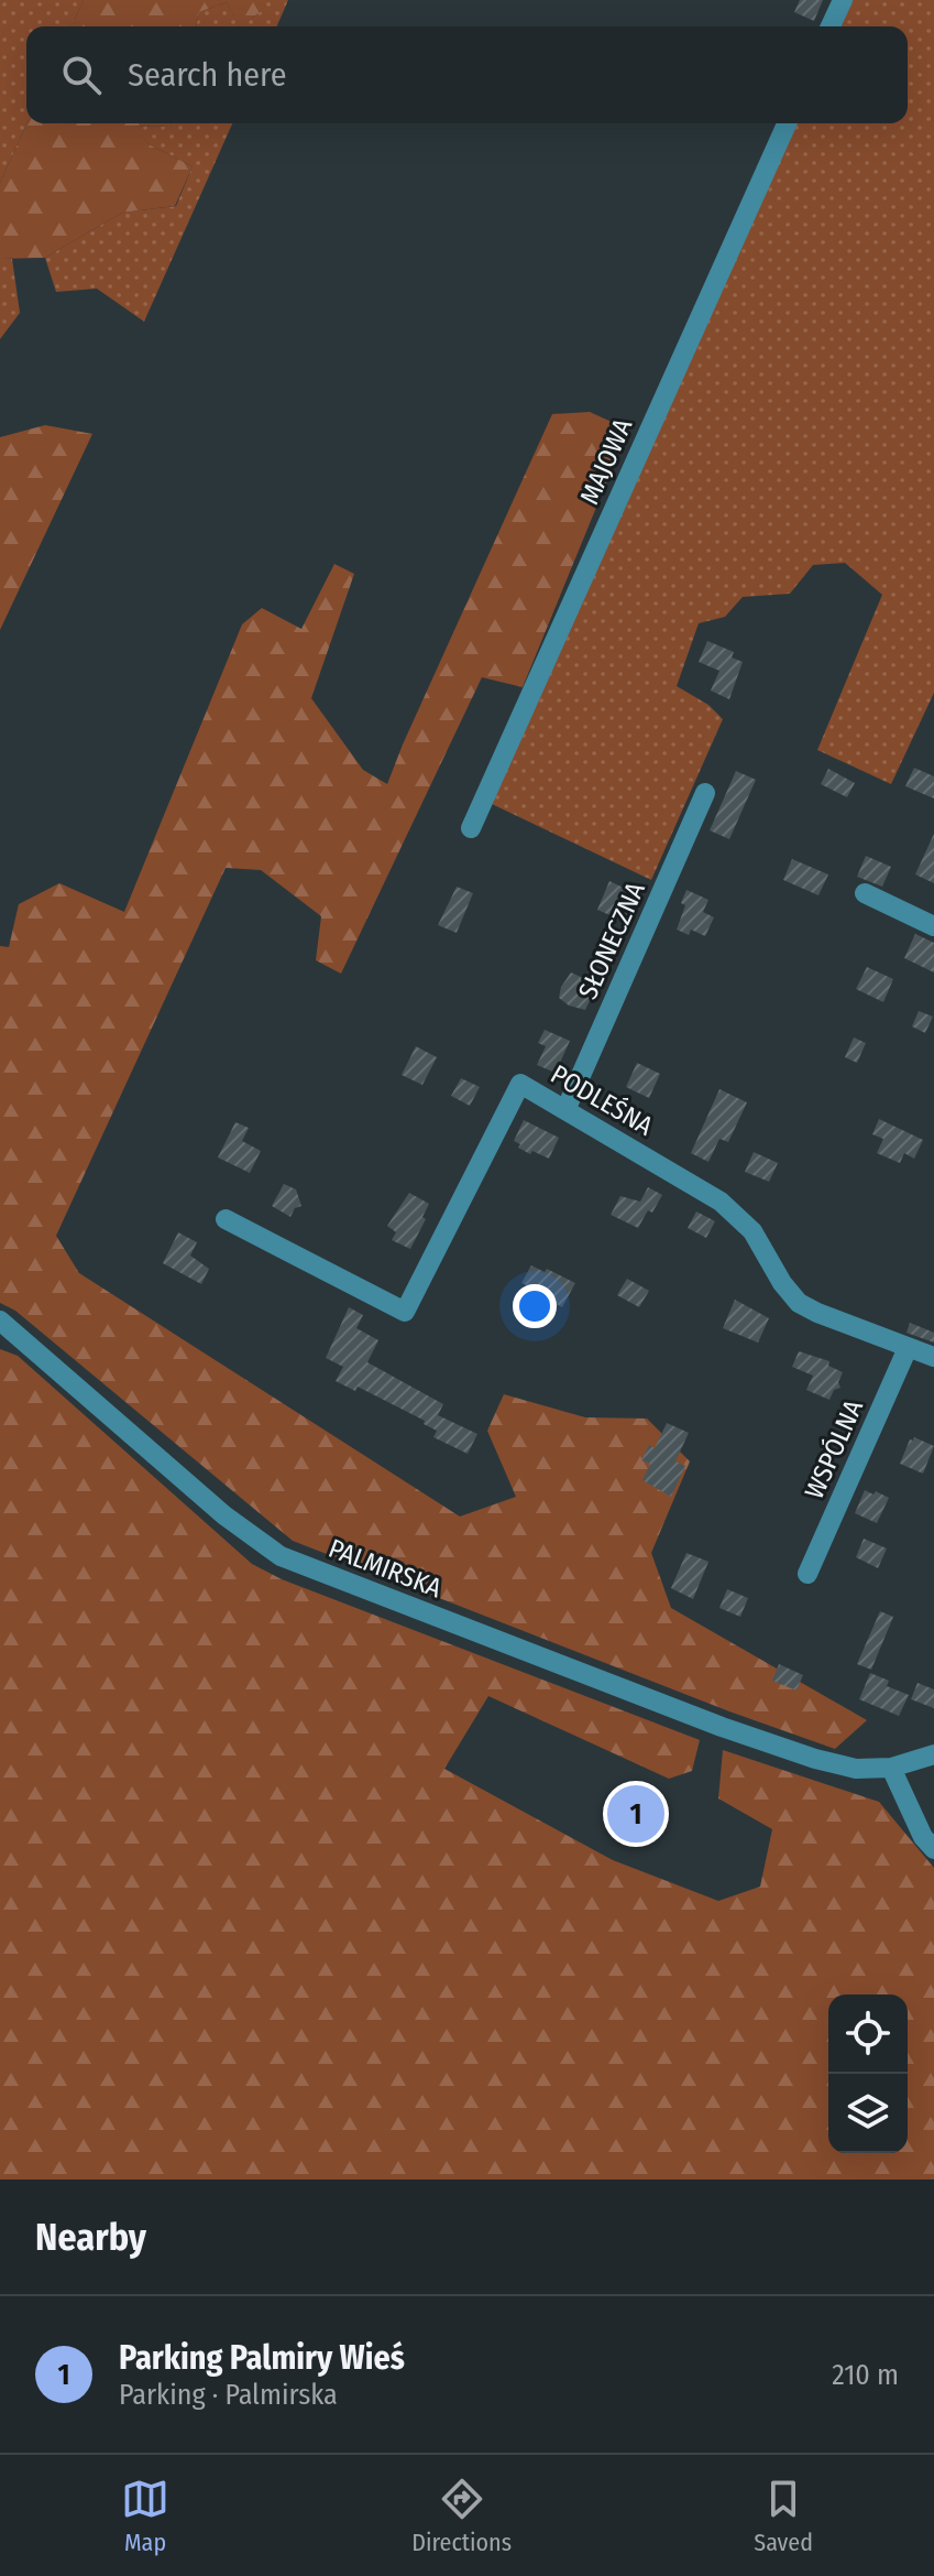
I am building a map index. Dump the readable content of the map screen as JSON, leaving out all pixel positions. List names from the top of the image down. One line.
{"streets":{"street":["MAJOWA","SŁONECZNA","PODLEŚNA","WSPÓLNA","PALMIRSKA"]},"crossings":[["SŁONECZNA","PODLEŚNA"],["PODLEŚNA","WSPÓLNA"]],"page":{"search":"Search here","pins":"1","heading":"Nearby","list":[{"mark":"1","name":"Parking Palmiry Wieś","note":"Parking · Palmirska","value":"210 m"}],"nav":["Map","Directions","Saved"]}}
